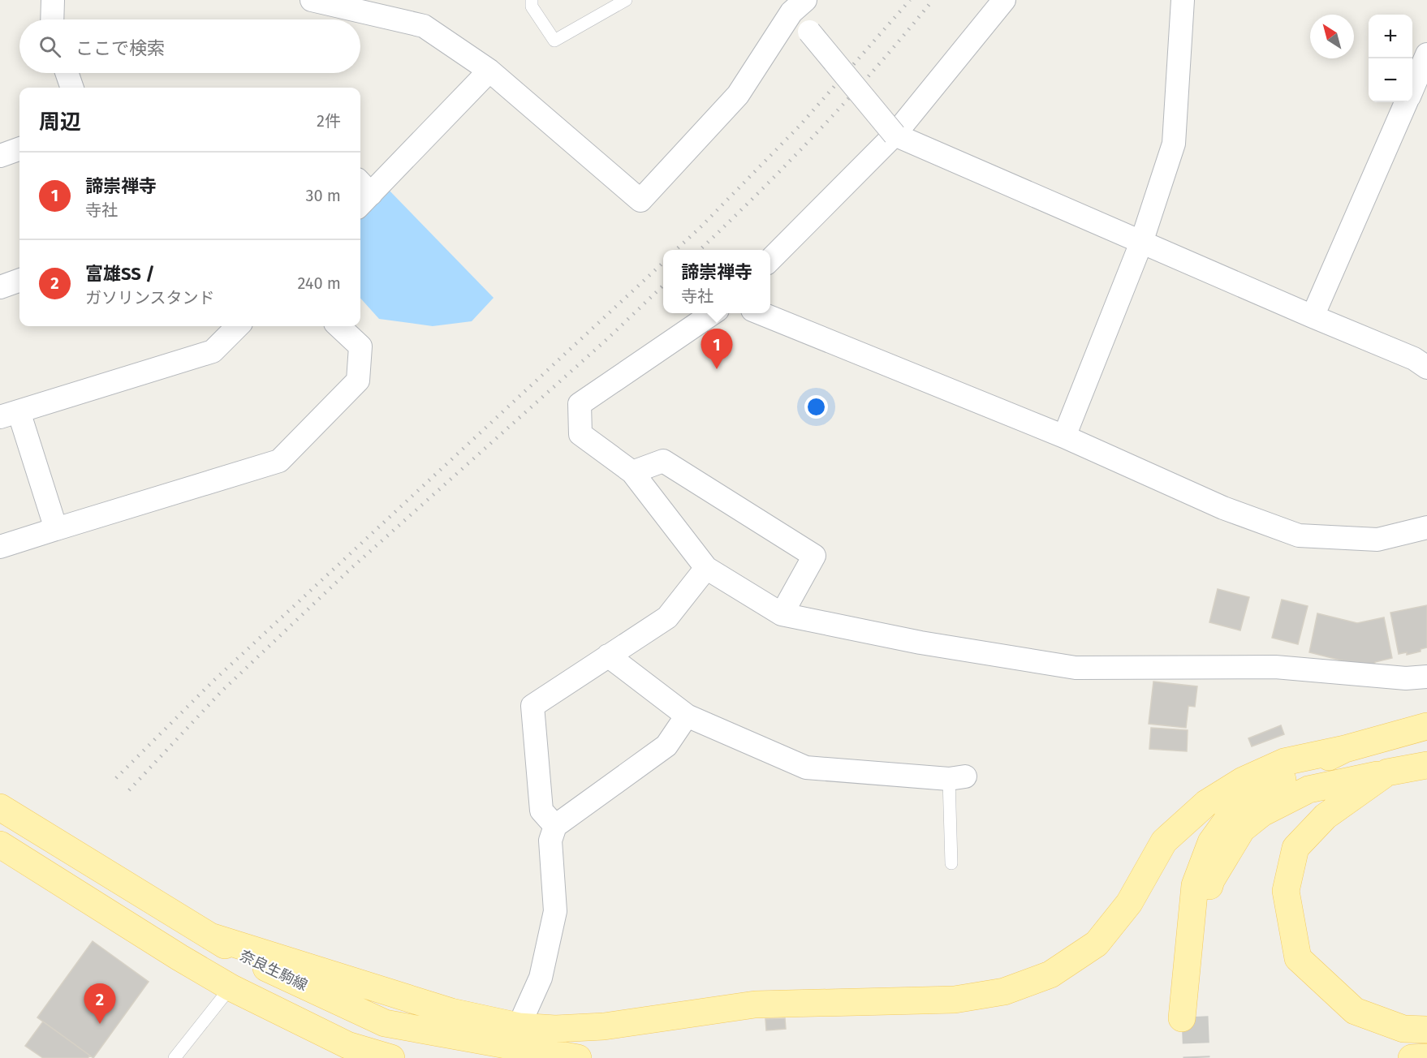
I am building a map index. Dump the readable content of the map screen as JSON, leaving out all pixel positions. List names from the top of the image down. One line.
{"streets":{"main road":["奈良生駒線"]},"north":"top left","page":{"map_buttons":["+","−"],"search":"ここで検索","heading":["周辺","2件"],"list":[{"mark":"1","name":"諦崇禅寺","note":"寺社","value":"30 m"},{"mark":"2","name":"富雄SS /","note":"ガソリンスタンド","value":"240 m"}],"popup":["諦崇禅寺","寺社"],"pins":["1","2"]}}
